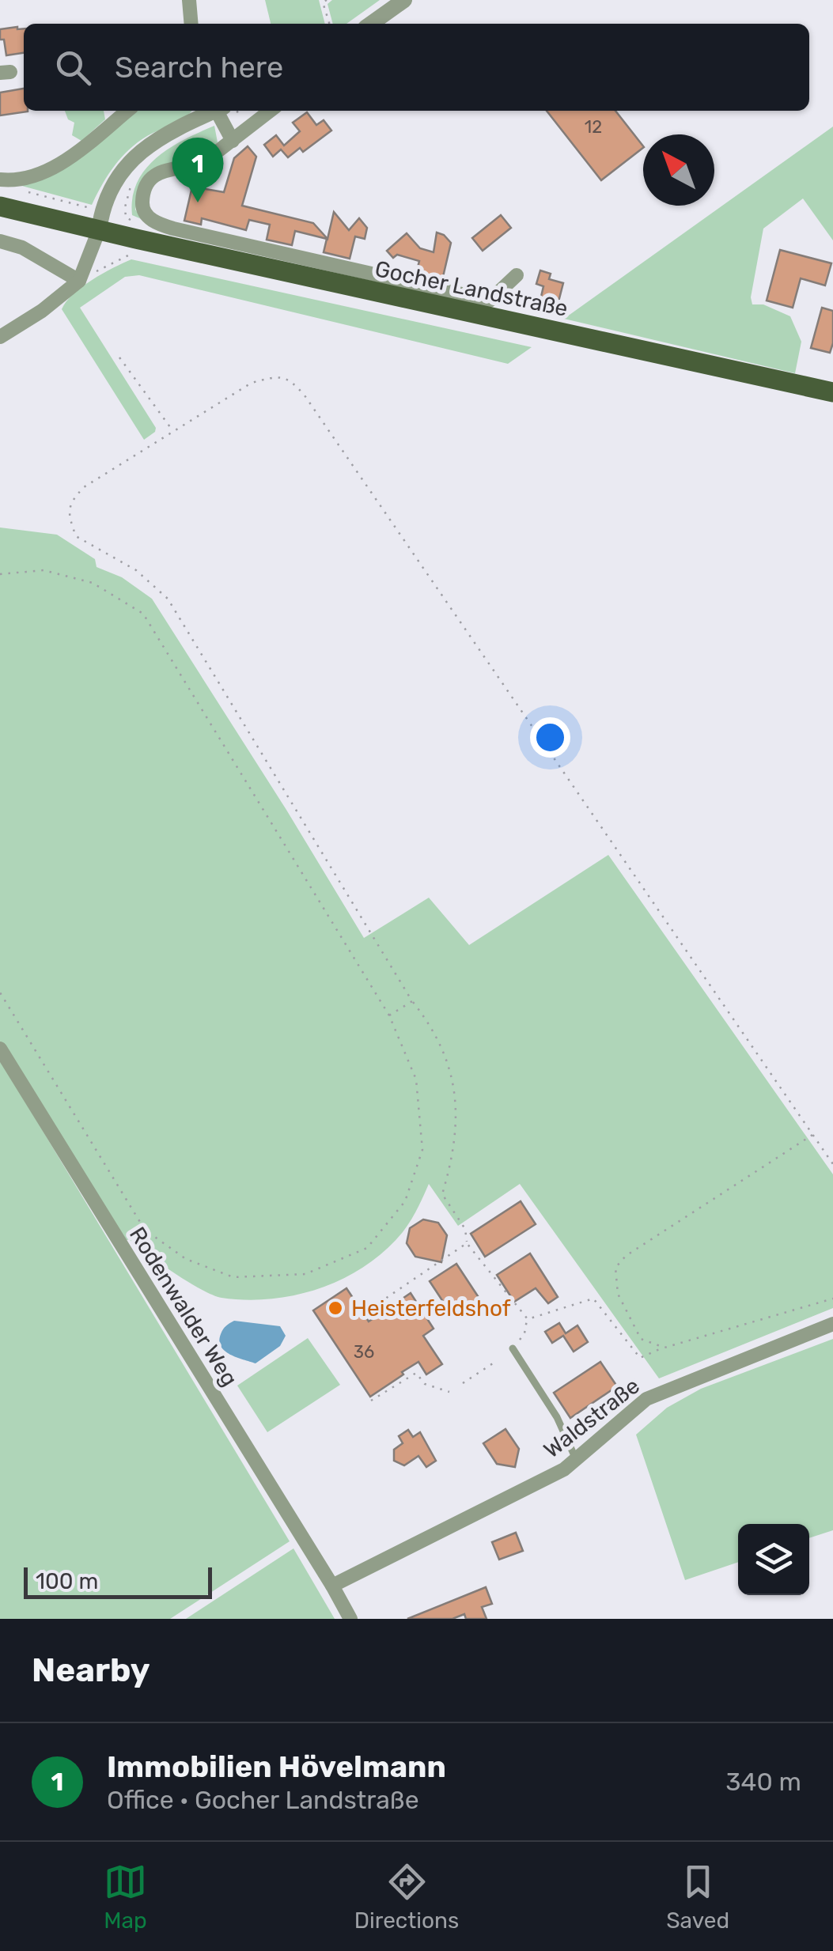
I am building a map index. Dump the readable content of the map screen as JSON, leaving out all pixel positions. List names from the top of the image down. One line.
{"streets":{"main road":["Gocher Landstraße"],"street":["Rodenwalder Weg","Waldstraße"]},"crossings":[["Rodenwalder Weg","Waldstraße"]],"places":["Heisterfeldshof"],"house_numbers":["12","36"],"scale_bar":"100 m","north":"top left","page":{"search":"Search here","pins":"1","scale":"100 m","heading":"Nearby","list":[{"mark":"1","name":"Immobilien Hövelmann","note":"Office · Gocher Landstraße","value":"340 m"}],"nav":["Map","Directions","Saved"]}}
